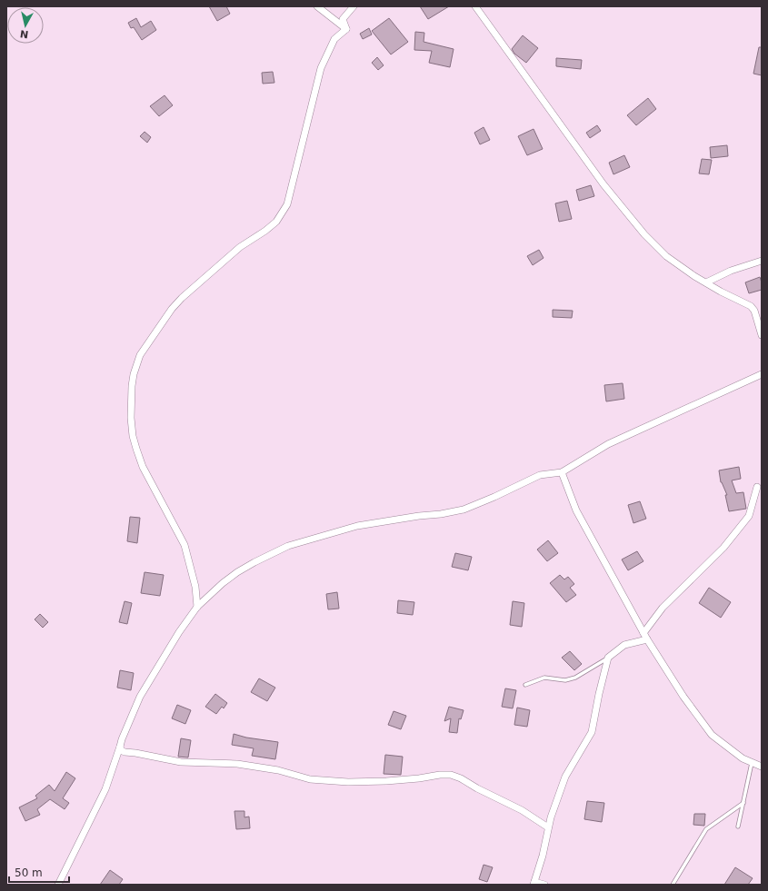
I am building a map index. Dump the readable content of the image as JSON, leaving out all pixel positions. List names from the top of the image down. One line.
{"scale_bar":"50 m","north":"bottom"}
